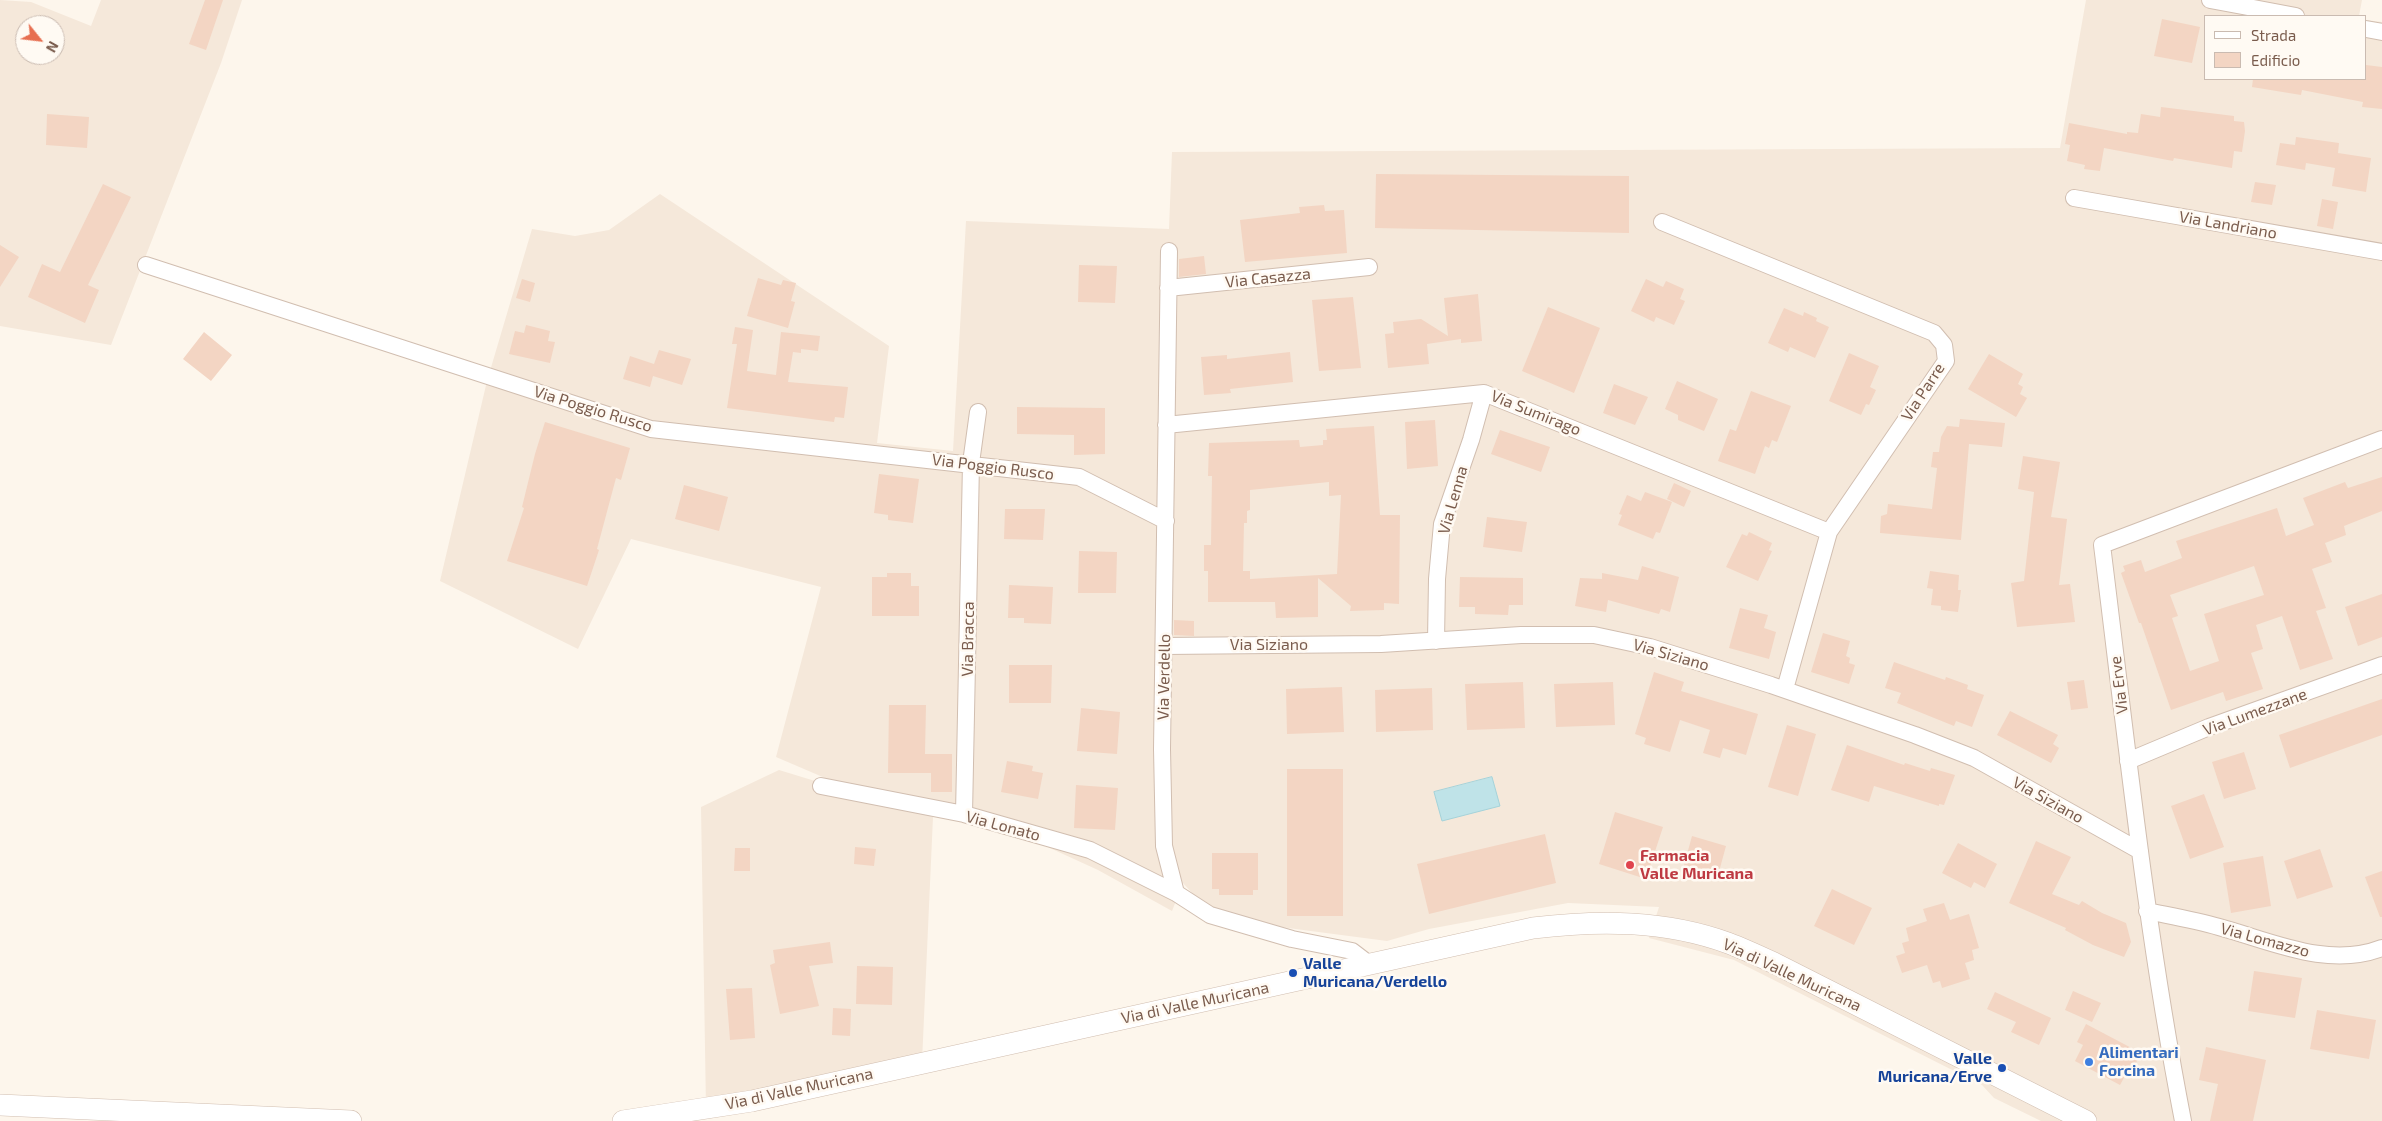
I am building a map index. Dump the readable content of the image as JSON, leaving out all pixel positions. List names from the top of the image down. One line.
{"streets":{"street":["Via Landriano","Via Casazza","Via Parre","Via Poggio Rusco","Via Sumirago","Via Lenna","Via Bracca","Via Siziano","Via Verdello","Via Erve","Via Lumezzane","Via Lonato","Via Lomazzo","Via di Valle Muricana"]},"crossings":[["Via Casazza","Via Verdello"],["Via Parre","Via Sumirago"],["Via Parre","Via Siziano"],["Via Poggio Rusco","Via Bracca"],["Via Poggio Rusco","Via Verdello"],["Via Sumirago","Via Lenna"],["Via Sumirago","Via Verdello"],["Via Lenna","Via Siziano"],["Via Bracca","Via Lonato"],["Via Siziano","Via Verdello"],["Via Siziano","Via Erve"],["Via Verdello","Via Lonato"],["Via Erve","Via Lumezzane"],["Via Erve","Via Lomazzo"]],"places":["Farmacia Valle Muricana","Valle Muricana/Verdello","Alimentari Forcina","Valle Muricana/Erve"],"legend":["Strada","Edificio"],"north":"bottom right"}
